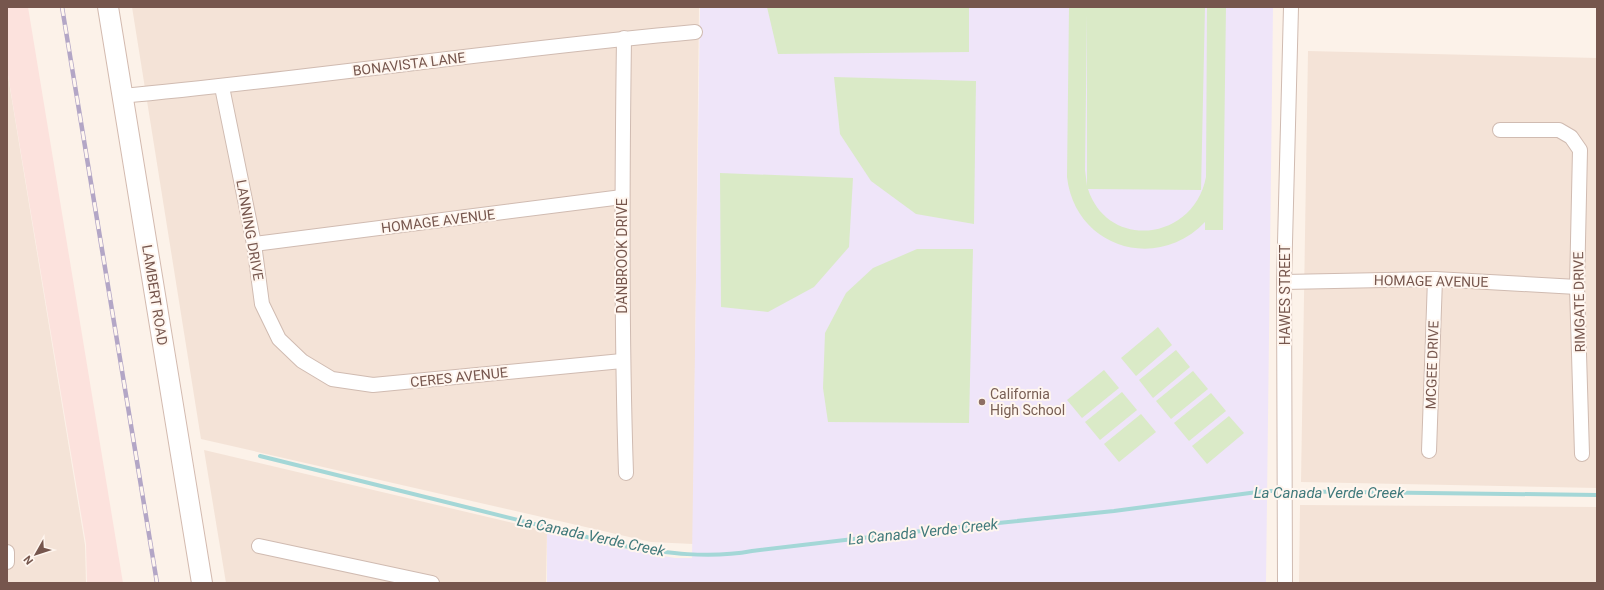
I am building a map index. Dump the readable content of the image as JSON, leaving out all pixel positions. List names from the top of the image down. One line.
{"streets":{"main road":["LAMBERT ROAD"],"street":["BONAVISTA LANE","HOMAGE AVENUE","LANNING DRIVE","DANBROOK DRIVE","HAWES STREET","RIMGATE DRIVE","MCGEE DRIVE","CERES AVENUE"]},"crossings":[["BONAVISTA LANE","LANNING DRIVE"],["BONAVISTA LANE","DANBROOK DRIVE"],["BONAVISTA LANE","LAMBERT ROAD"],["HOMAGE AVENUE","LANNING DRIVE"],["HOMAGE AVENUE","DANBROOK DRIVE"],["HOMAGE AVENUE","HAWES STREET"],["HOMAGE AVENUE","RIMGATE DRIVE"],["HOMAGE AVENUE","MCGEE DRIVE"],["LANNING DRIVE","CERES AVENUE"],["DANBROOK DRIVE","CERES AVENUE"]],"water":["La Canada Verde Creek"],"places":["California High School"],"north":"bottom left"}
